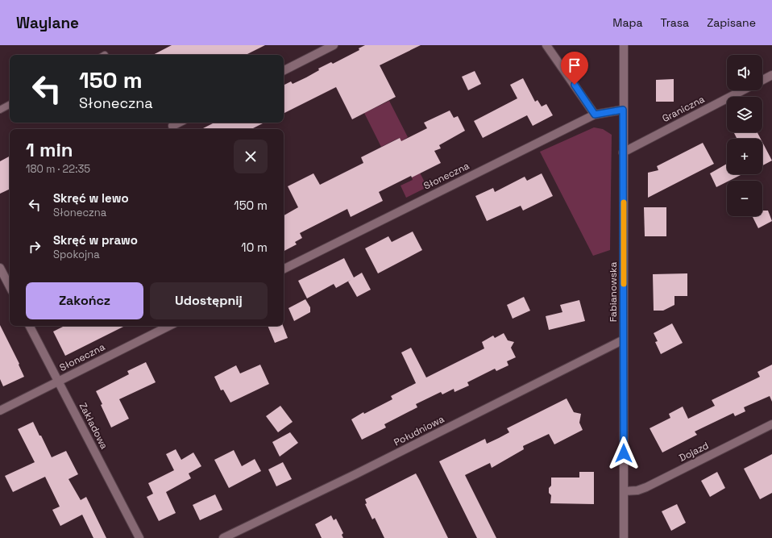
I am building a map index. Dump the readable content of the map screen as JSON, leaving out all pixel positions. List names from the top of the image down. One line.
{"streets":{"street":["Graniczna","Słoneczna","Fabianowska","Zakładowa","Południowa","Dojazd"]},"crossings":[["Graniczna","Fabianowska"],["Słoneczna","Fabianowska"],["Słoneczna","Zakładowa"],["Fabianowska","Południowa"],["Fabianowska","Dojazd"]],"page":{"header":"Waylane","nav":["Mapa","Trasa","Zapisane"],"map_buttons":["+","−"],"turn":["150 m","Słoneczna"],"heading":["1 min","180 m · 22:35"],"list":[{"name":"Skręć w lewo","note":"Słoneczna","value":"150 m"},{"name":"Skręć w prawo","note":"Spokojna","value":"10 m"}],"buttons":["Zakończ","Udostępnij"]}}
